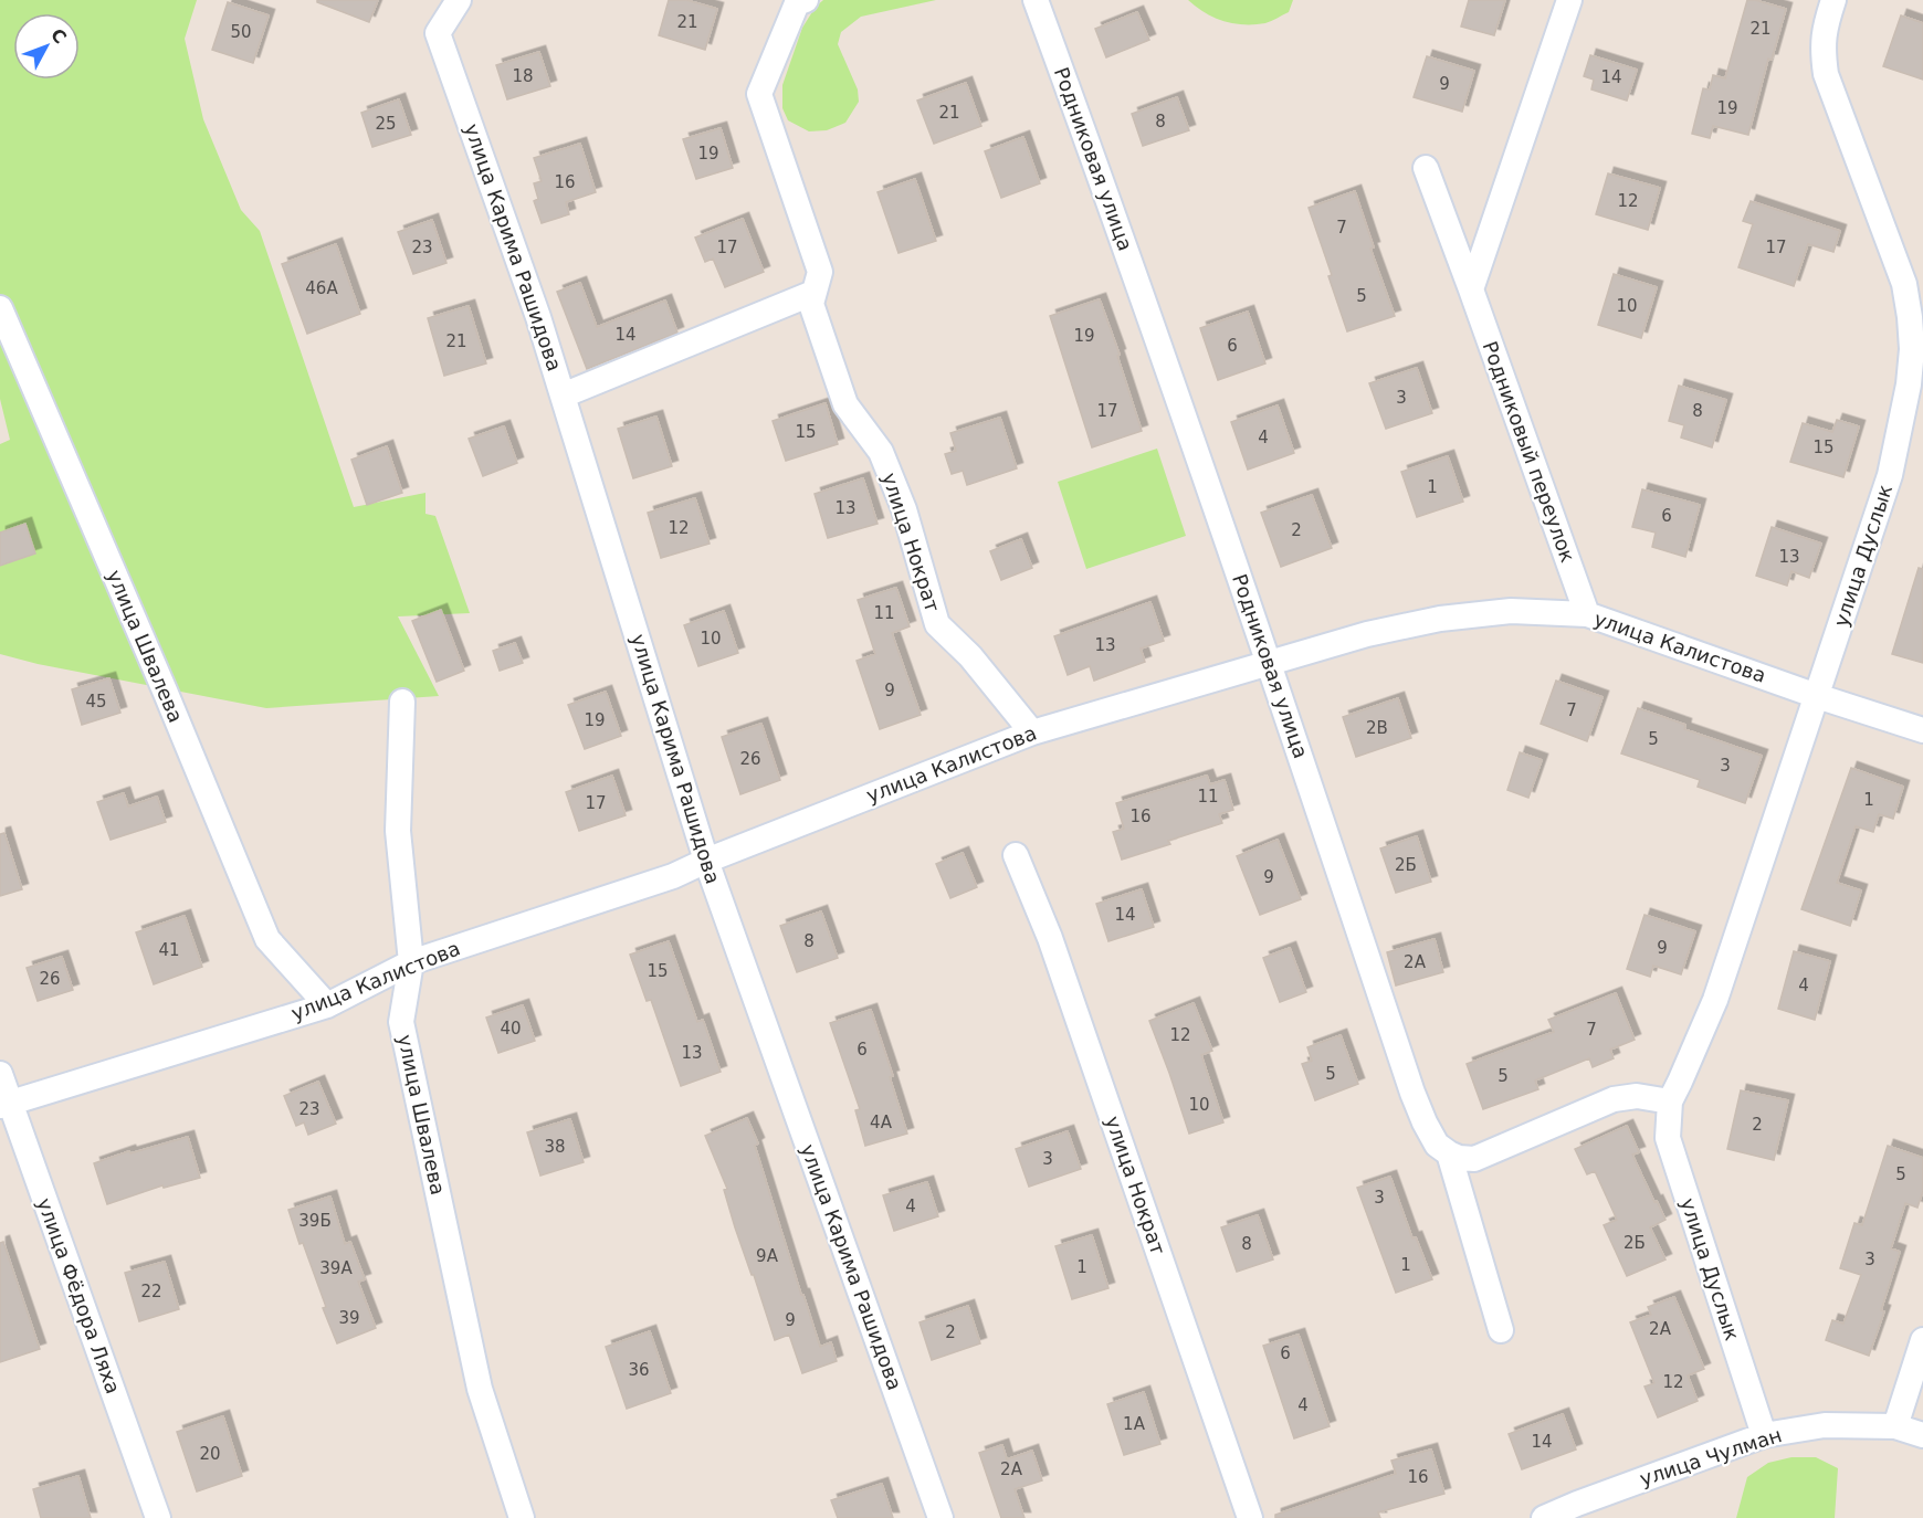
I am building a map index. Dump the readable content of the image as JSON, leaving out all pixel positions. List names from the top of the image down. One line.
{"streets":{"street":["Родниковая улица","улица Карима Рашидова","Родниковый переулок","улица Нократ","улица Дуслык","улица Швалева","улица Калистова","улица Фёдора Ляха","улица Чулман"]},"crossings":[["Родниковая улица","улица Калистова"],["улица Карима Рашидова","улица Калистова"],["Родниковый переулок","улица Калистова"],["улица Нократ","улица Калистова"],["улица Дуслык","улица Калистова"],["улица Дуслык","улица Чулман"],["улица Швалева","улица Калистова"],["улица Калистова","улица Фёдора Ляха"]],"house_numbers":["21","21","50","18","14","9","19","21","8","25","19","16","12","7","23","17","17","46А","5","10","14","19","21","6","3","17","8","15","4","15","1","13","6","12","2","13","11","10","13","9","45","7","19","2В","5","26","3","11","1","17","16","2Б","9","14","8","9","41","2А","15","26","4","40","7","12","6","13","5","5","10","23","4А","2","38","3","5","3","4","39Б","2Б","8","9А","3","1","1","39А","22","39","9","2А","2","6","36","12","4","1А","14","20","2А","16"],"north":"top right"}
